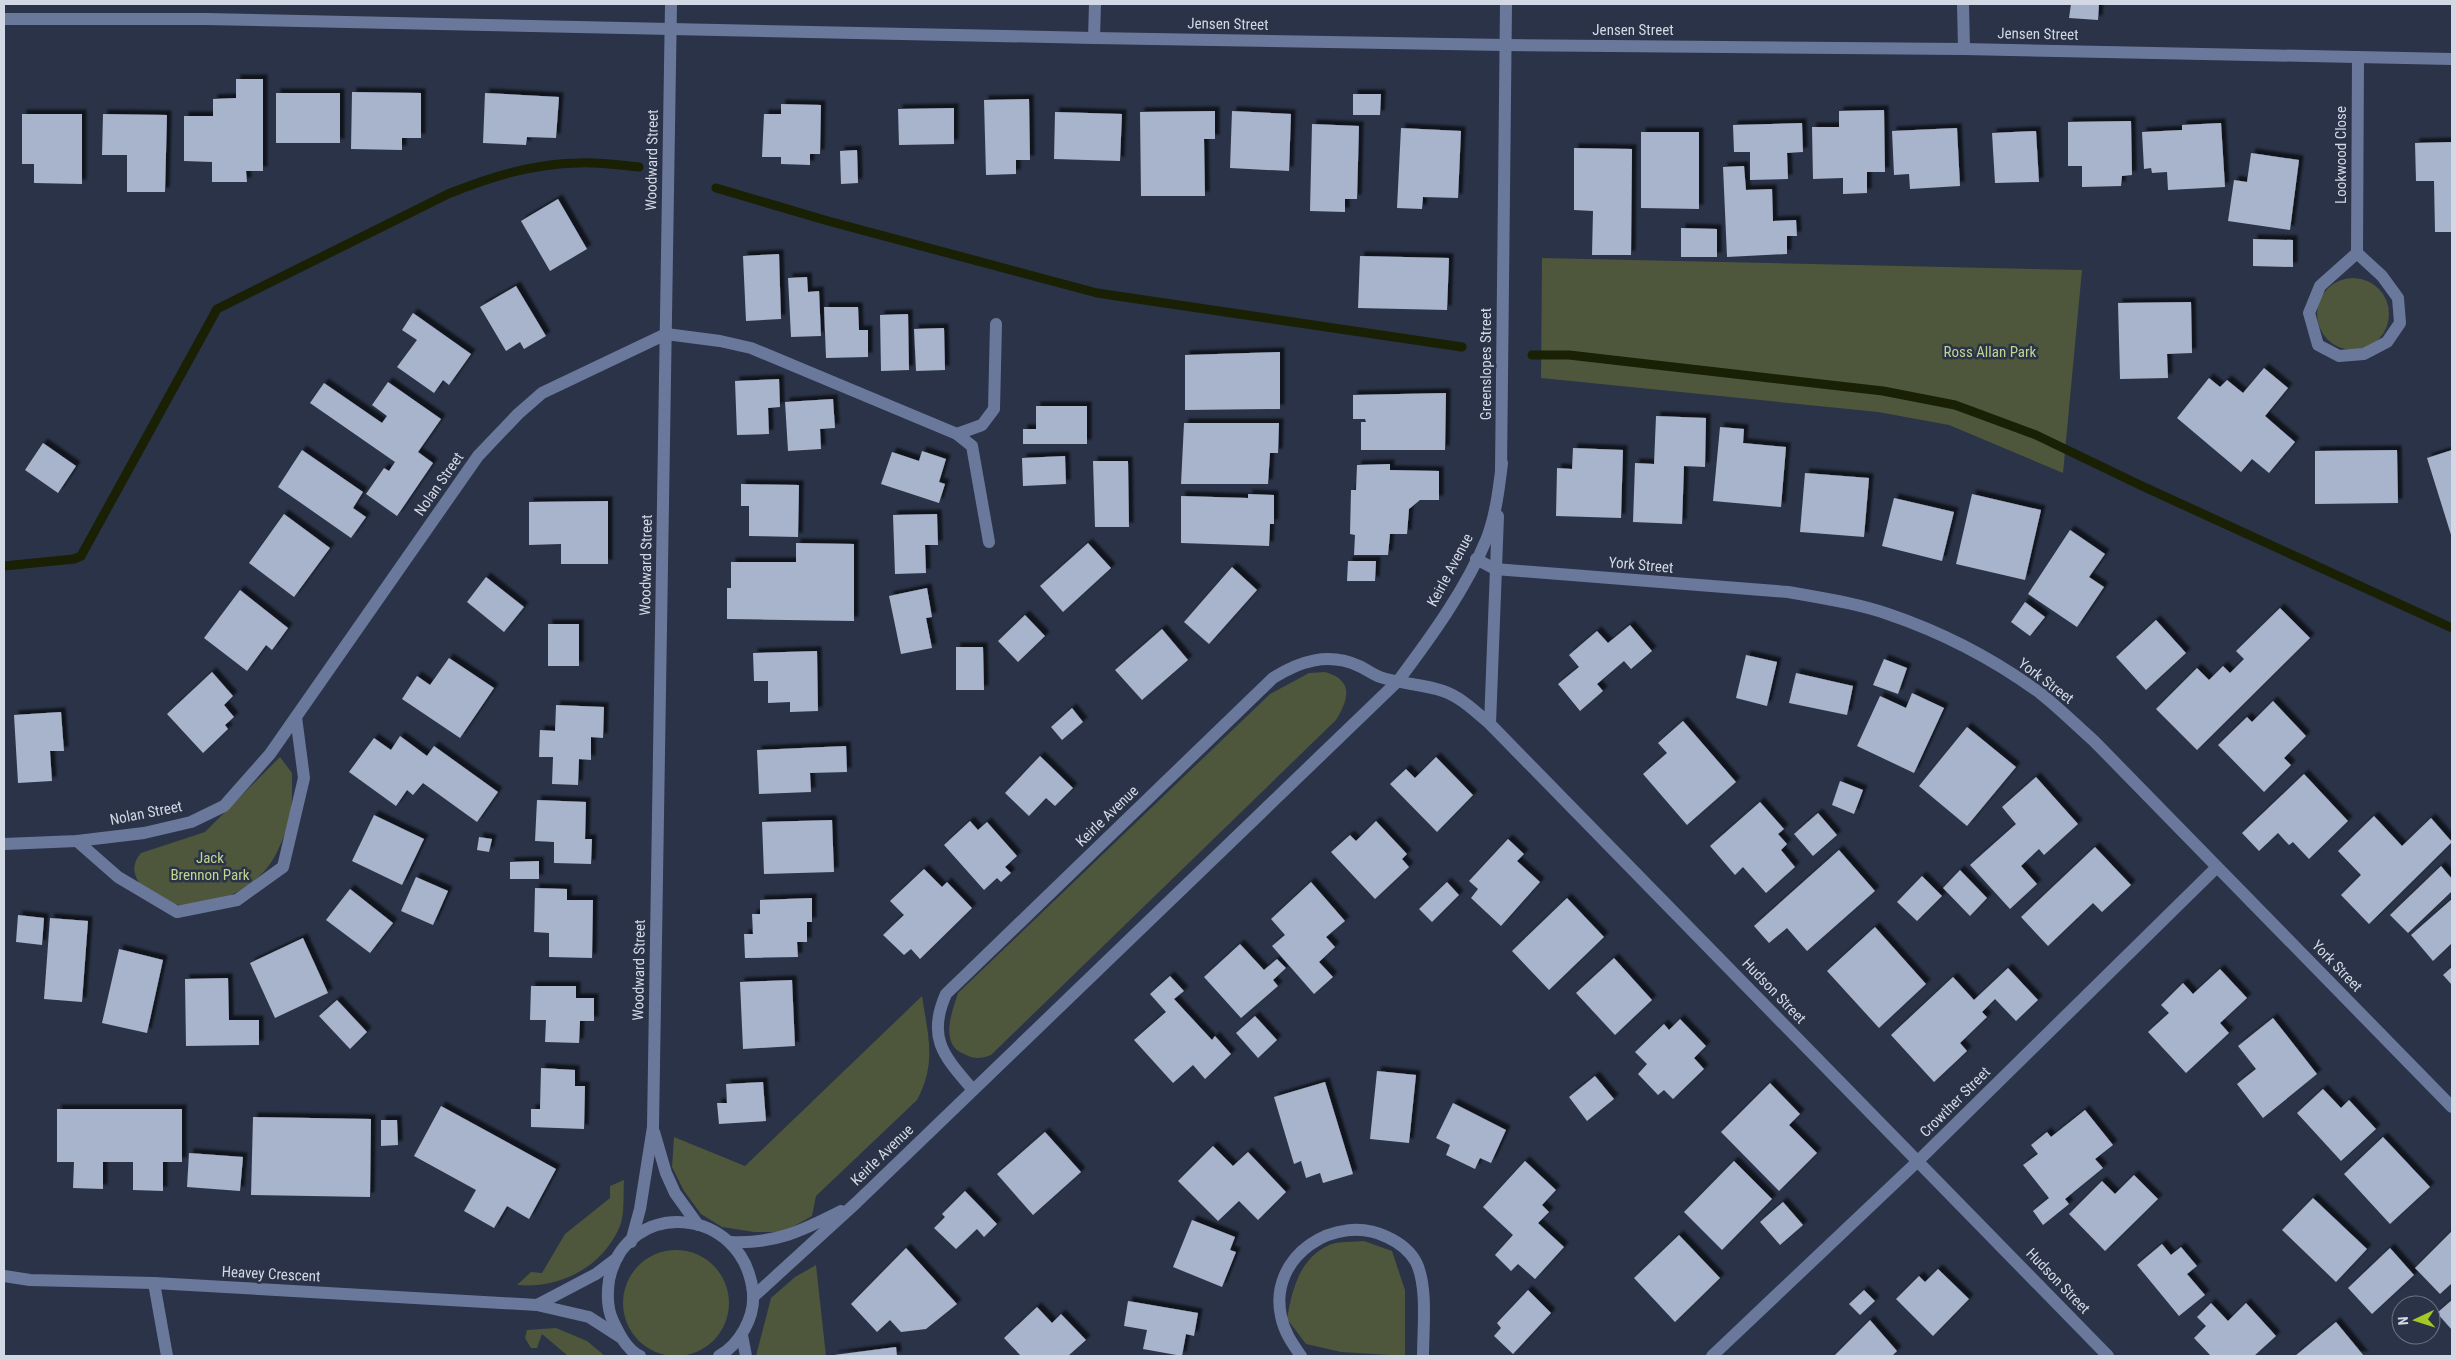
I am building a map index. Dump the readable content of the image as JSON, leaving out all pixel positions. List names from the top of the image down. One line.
{"streets":{"street":["Jensen Street","Lookwood Close","Woodward Street","Greenslopes Street","Nolan Street","York Street","Keirle Avenue","Hudson Street","Crowther Street","Heavey Crescent"]},"crossings":[["Jensen Street","Lookwood Close"],["Jensen Street","Woodward Street"],["Jensen Street","Greenslopes Street"],["Woodward Street","Nolan Street"],["Greenslopes Street","York Street"],["Greenslopes Street","Keirle Avenue"],["Greenslopes Street","Hudson Street"],["York Street","Keirle Avenue"],["York Street","Crowther Street"],["Keirle Avenue","Hudson Street"],["Hudson Street","Crowther Street"]],"parks":["Ross Allan Park","Jack Brennon Park"],"north":"left"}
